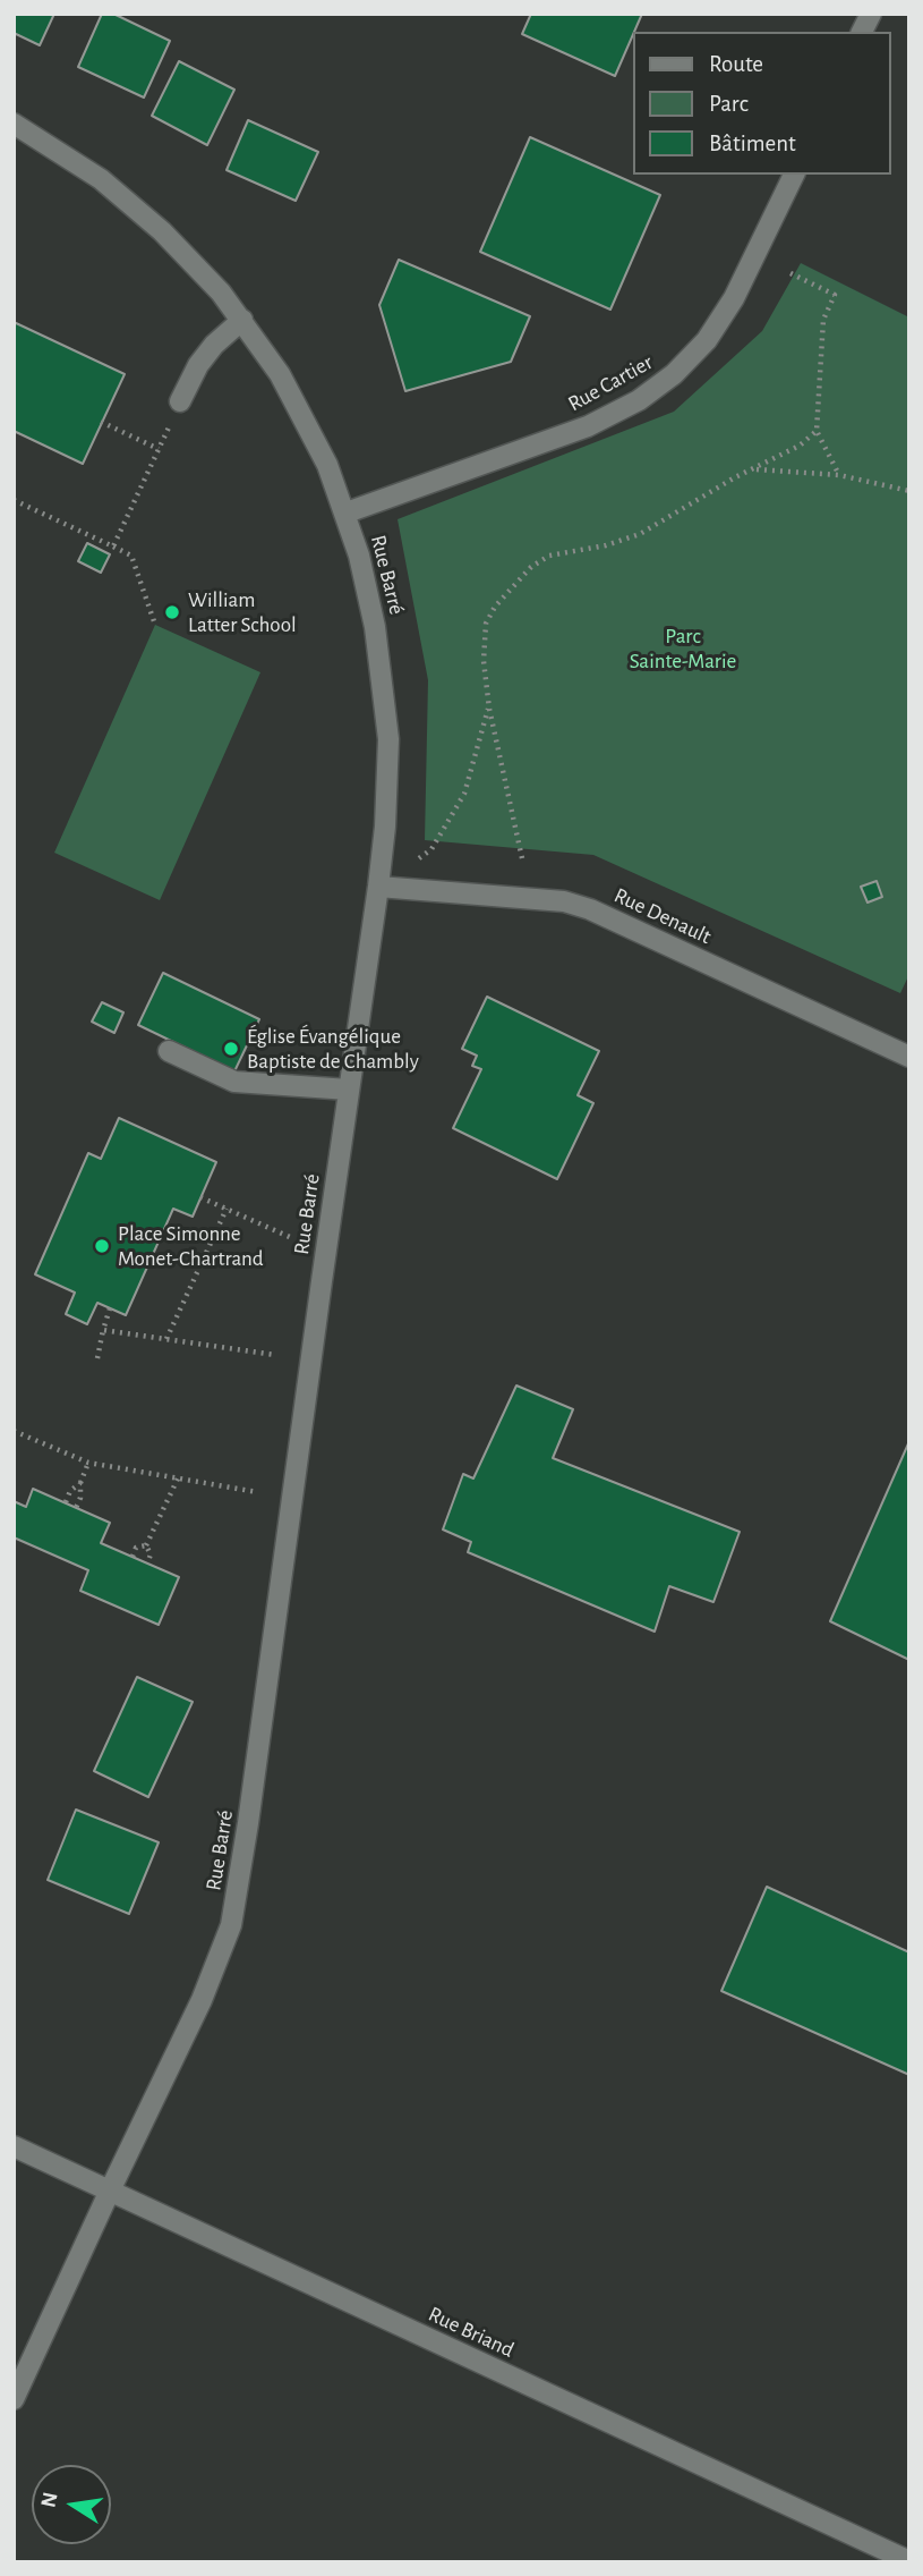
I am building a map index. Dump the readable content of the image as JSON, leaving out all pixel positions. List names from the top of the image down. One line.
{"streets":{"street":["Rue Cartier","Rue Barré","Rue Denault","Rue Briand"]},"crossings":[["Rue Cartier","Rue Barré"],["Rue Barré","Rue Denault"],["Rue Barré","Rue Briand"]],"parks":["Parc Sainte-Marie"],"places":["William Latter School","Église Évangélique Baptiste de Chambly","Place Simonne Monet-Chartrand"],"legend":["Route","Parc","Bâtiment"],"north":"left"}
